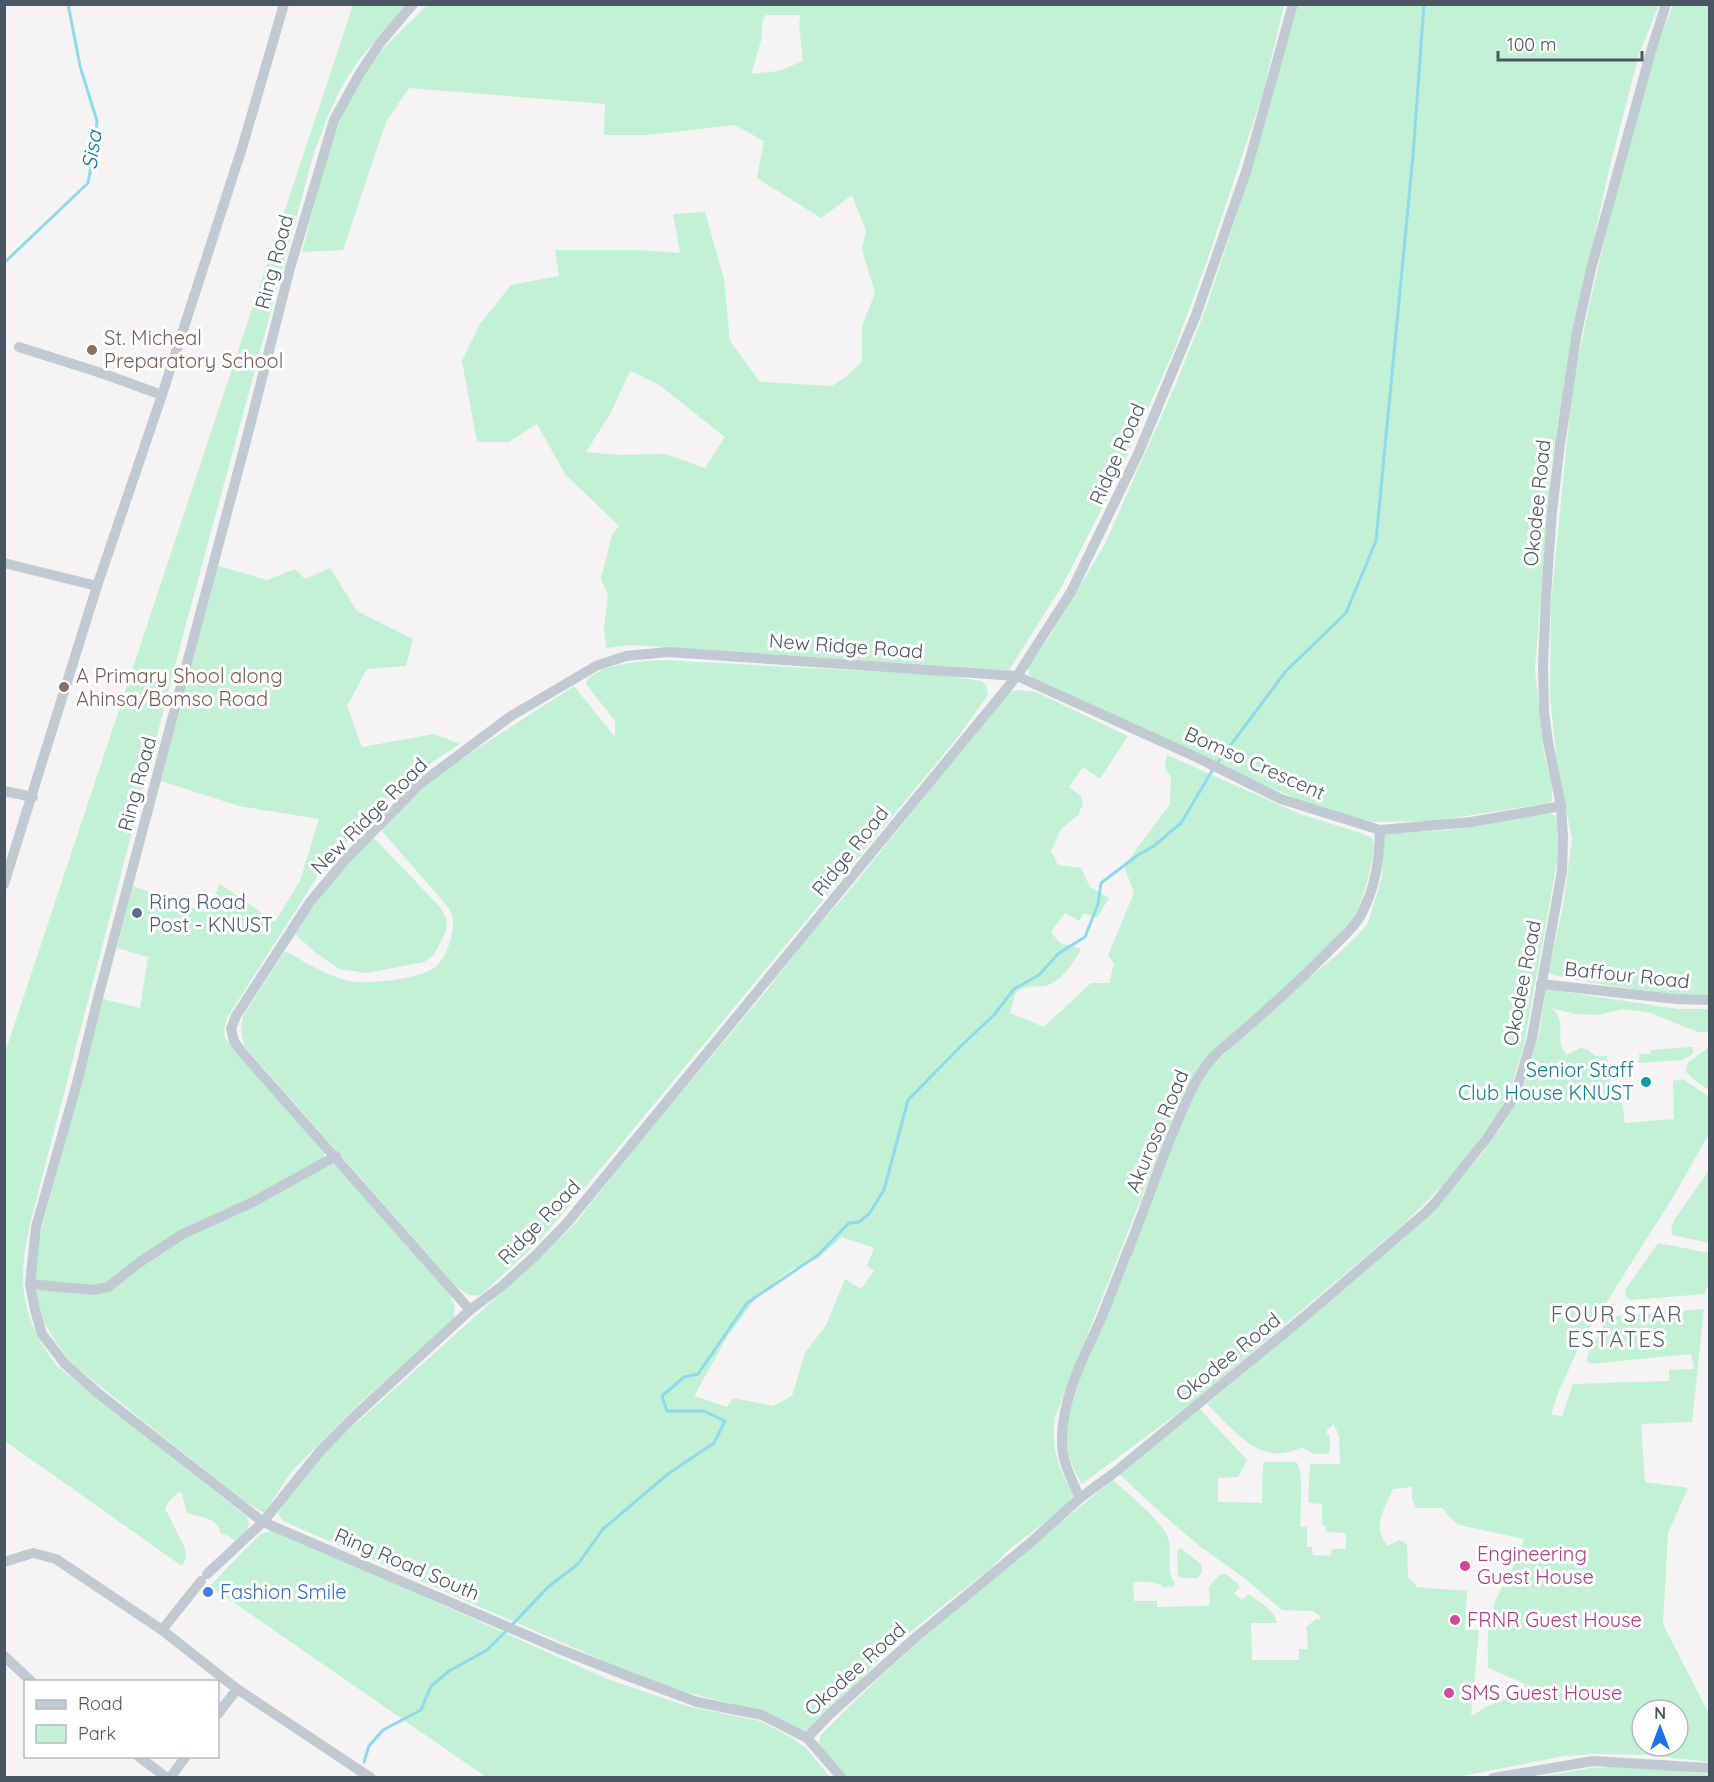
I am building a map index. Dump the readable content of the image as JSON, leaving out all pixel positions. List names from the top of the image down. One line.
{"streets":{"street":["Ring Road","Ridge Road","Okodee Road","New Ridge Road","Bomso Crescent","Baffour Road","Akuroso Road","Ring Road South"]},"crossings":[["Ring Road","Ring Road South"],["Ridge Road","New Ridge Road"],["Ridge Road","Bomso Crescent"],["Ridge Road","Ring Road South"],["Okodee Road","Bomso Crescent"],["Okodee Road","Baffour Road"],["Okodee Road","Akuroso Road"],["Okodee Road","Ring Road South"],["New Ridge Road","Bomso Crescent"],["Bomso Crescent","Akuroso Road"]],"districts":["FOUR STAR ESTATES"],"water":["Sisa"],"places":["St. Micheal Preparatory School","A Primary Shool along Ahinsa/Bomso Road","Ring Road Post - KNUST","Senior Staff Club House KNUST","Engineering Guest House","Fashion Smile","FRNR Guest House","SMS Guest House"],"legend":["Road","Park"],"scale_bar":"100 m","north":"top"}
